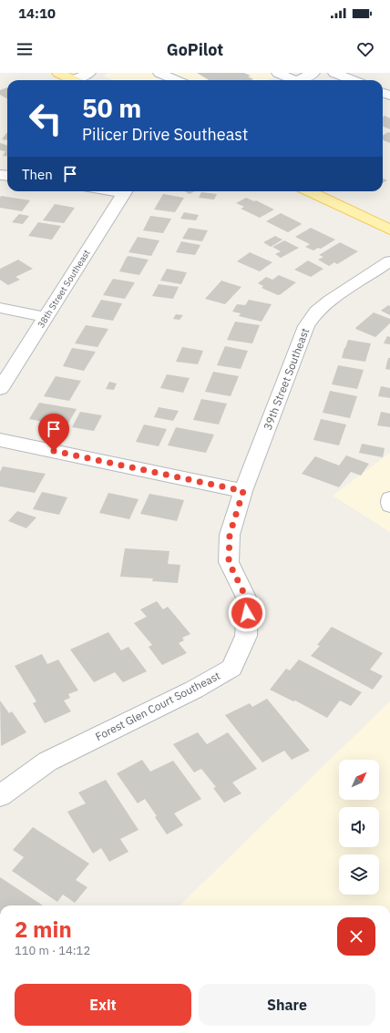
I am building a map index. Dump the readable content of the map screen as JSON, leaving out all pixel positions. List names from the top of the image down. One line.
{"streets":{"street":["38th Street Southeast","39th Street Southeast","Forest Glen Court Southeast"]},"crossings":[["39th Street Southeast","Forest Glen Court Southeast"]],"north":"top right","page":{"status":"14:10","header":"GoPilot","turn":["50 m","Pilicer Drive Southeast"],"then":"Then","heading":["2 min","110 m · 14:12"],"buttons":["Exit","Share"]}}
